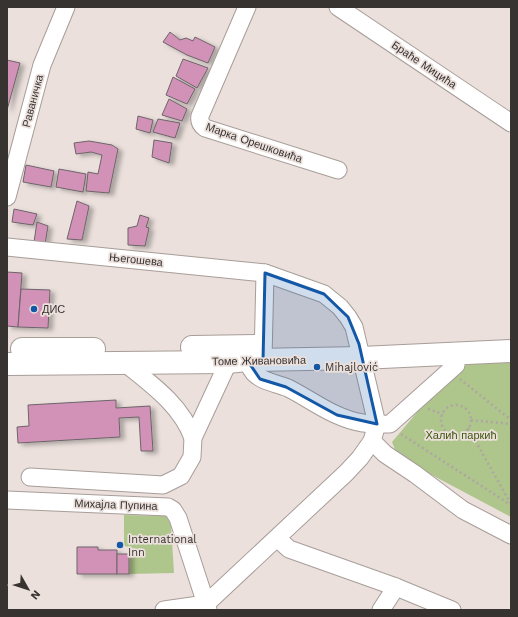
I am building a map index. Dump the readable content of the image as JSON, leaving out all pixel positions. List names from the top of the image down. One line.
{"streets":{"main road":["Томе Живановића"],"street":["Браће Мицића","Раваничка","Марка Орешковића","Његошева","Михајла Пупина"]},"crossings":[["Његошева","Томе Живановића"]],"parks":["Халић паркић"],"places":["ДИС","Mihajlović","International Inn"],"north":"bottom right"}
